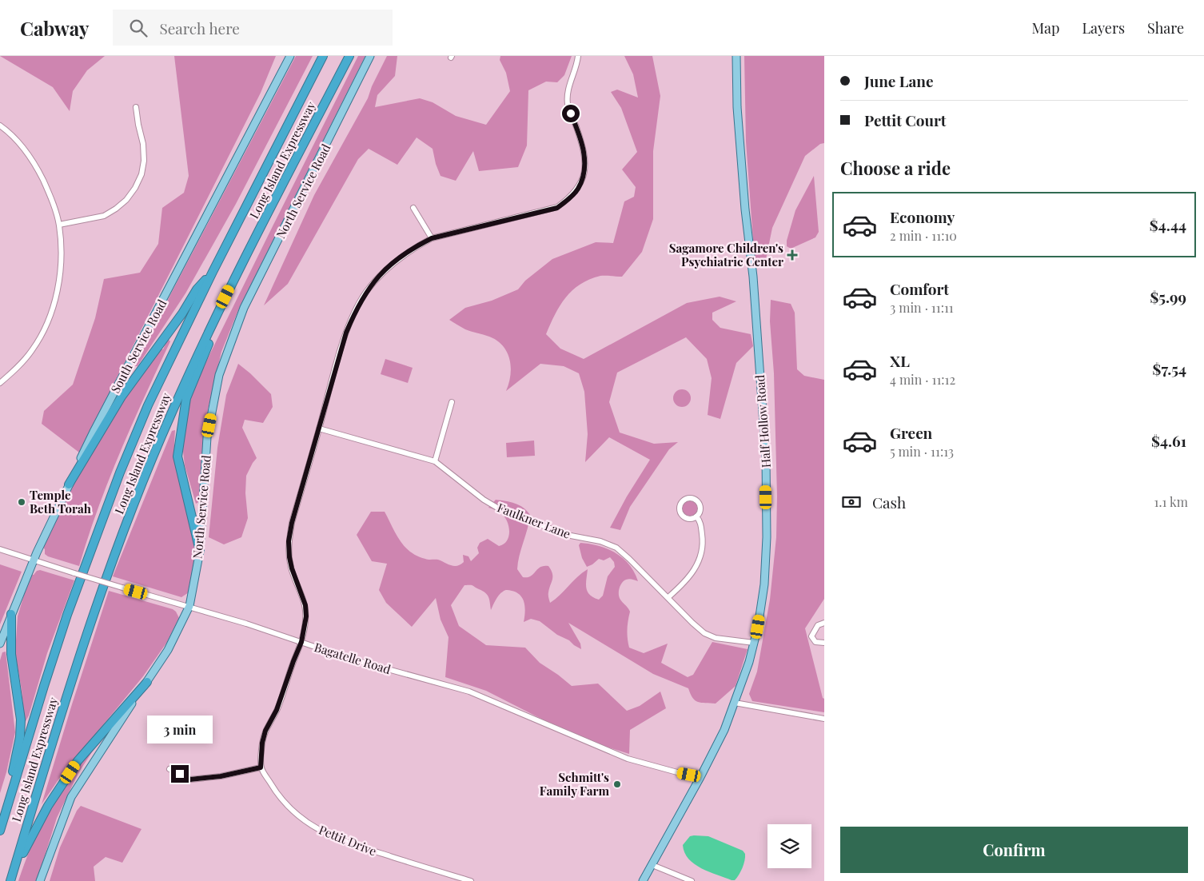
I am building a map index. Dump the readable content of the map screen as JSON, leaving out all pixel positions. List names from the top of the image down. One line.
{"streets":{"highway":["Long Island Expressway"],"main road":["North Service Road","South Service Road","Half Hollow Road"],"street":["Faulkner Lane","Bagatelle Road","Pettit Drive"]},"crossings":[["North Service Road","Bagatelle Road"],["South Service Road","Bagatelle Road"],["Half Hollow Road","Faulkner Lane"],["Half Hollow Road","Bagatelle Road"]],"places":{"health":["Sagamore Children's Psychiatric Center"],"other":["Temple Beth Torah","Schmitt's Family Farm"]},"page":{"header":"Cabway","search":"Search here","nav":["Map","Layers","Share"],"banner":["June Lane","Pettit Court"],"heading":"Choose a ride","list":[{"name":"Economy","note":"2 min · 11:10","value":"$4.44"},{"name":"Comfort","note":"3 min · 11:11","value":"$5.99"},{"name":"XL","note":"4 min · 11:12","value":"$7.54"},{"name":"Green","note":"5 min · 11:13","value":"$4.61"}],"pay":["Cash","1.1 km"],"bubble":"3 min","buttons":"Confirm"}}
